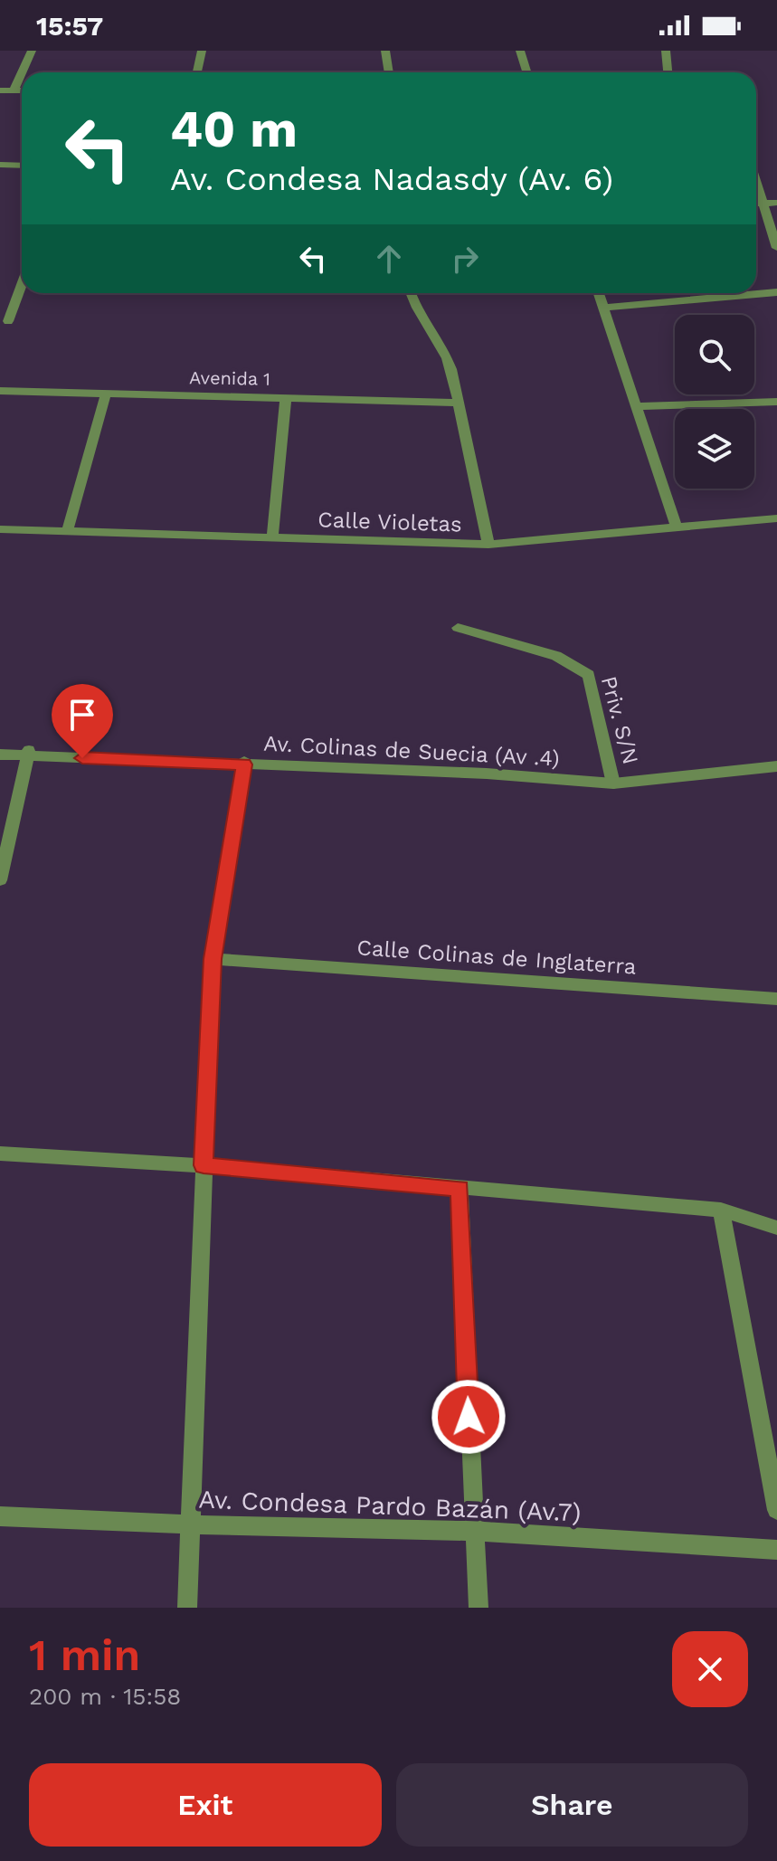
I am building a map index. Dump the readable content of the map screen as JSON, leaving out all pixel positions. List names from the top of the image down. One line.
{"streets":{"street":["Avenida 1","Calle Violetas","Priv. S/N","Av. Colinas de Suecia (Av .4)","Calle Colinas de Inglaterra","Av. Condesa Pardo Bazán (Av.7)"]},"crossings":[["Priv. S/N","Av. Colinas de Suecia (Av .4)"]],"page":{"status":"15:57","turn":["40 m","Av. Condesa Nadasdy (Av. 6)"],"heading":["1 min","200 m · 15:58"],"buttons":["Exit","Share"]}}
